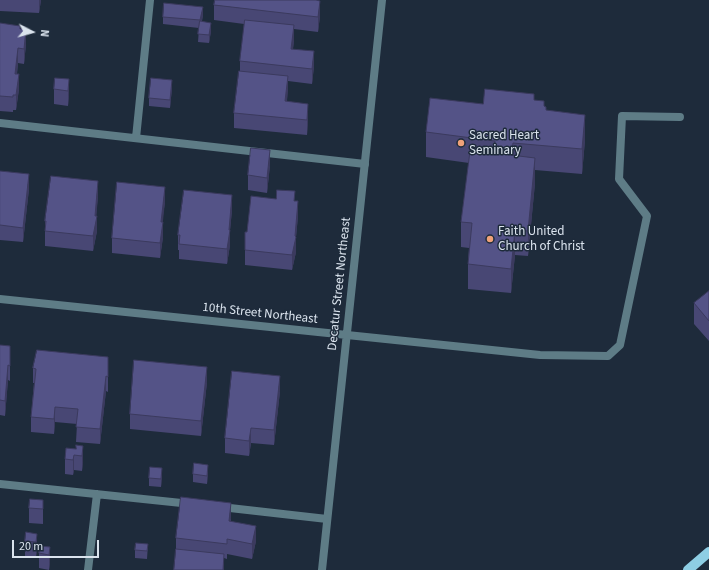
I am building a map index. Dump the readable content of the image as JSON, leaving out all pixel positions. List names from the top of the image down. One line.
{"streets":{"street":["Decatur Street Northeast","10th Street Northeast"]},"crossings":[["Decatur Street Northeast","10th Street Northeast"]],"places":["Sacred Heart Seminary","Faith United Church of Christ"],"scale_bar":"20 m","north":"right"}
